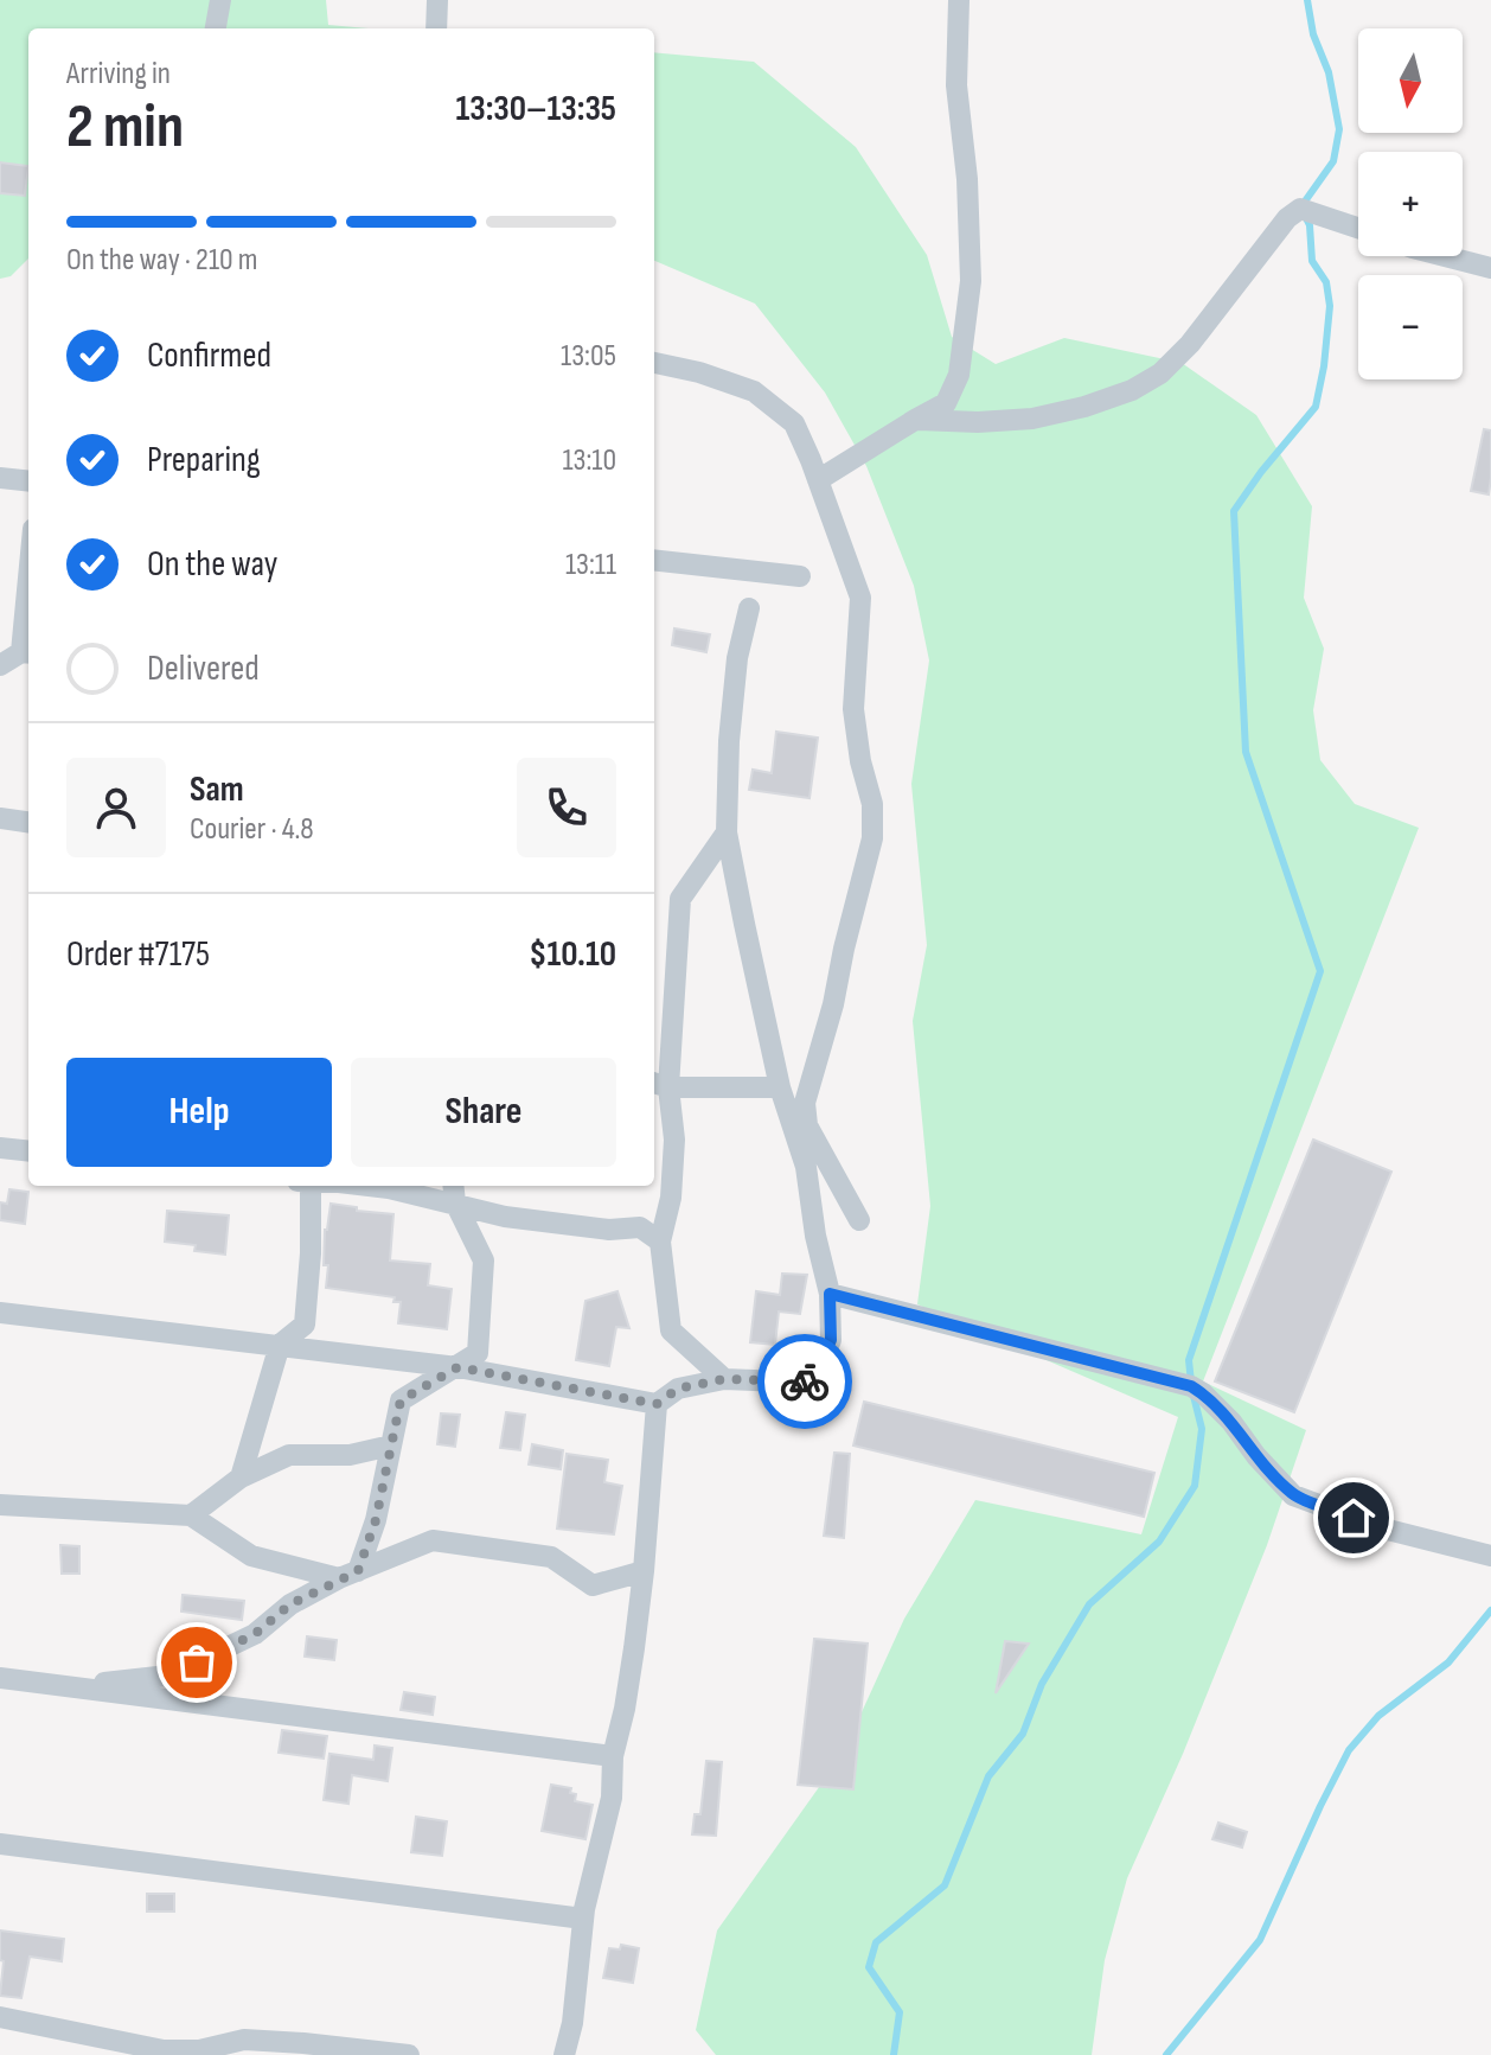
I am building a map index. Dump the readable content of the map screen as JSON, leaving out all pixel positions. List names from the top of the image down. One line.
{"north":"bottom","page":{"map_buttons":["+","−"],"heading":["2 min","Arriving in","13:30–13:35"],"panel":["Sam","Courier · 4.8","Order #7175","$10.10"],"bar":"On the way · 210 m","list":[["Confirmed","13:05"],["Preparing","13:10"],["On the way","13:11"],"Delivered"],"buttons":["Help","Share"]}}
